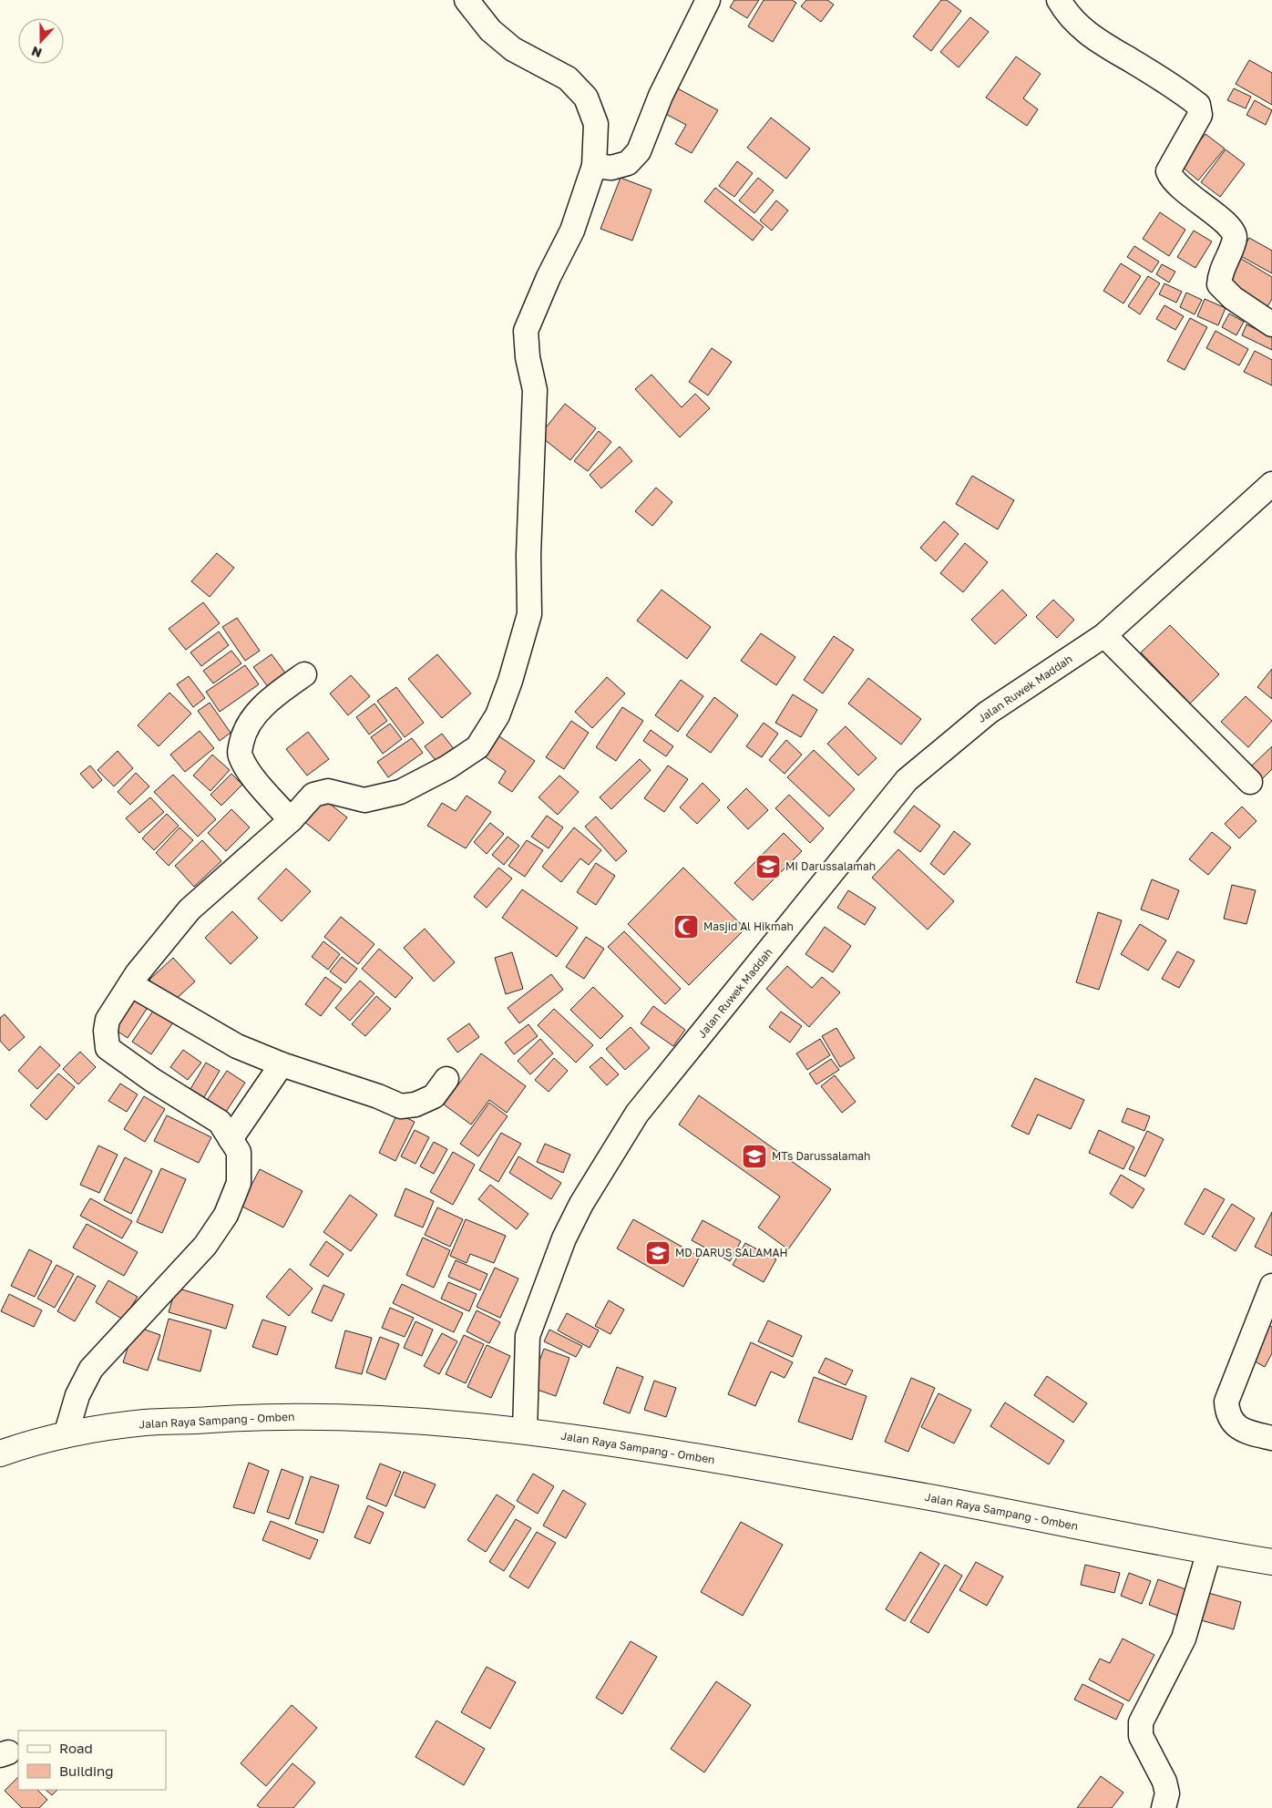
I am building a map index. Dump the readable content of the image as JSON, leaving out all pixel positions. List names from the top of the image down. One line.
{"streets":{"main road":["Jalan Raya Sampang - Omben"],"street":["Jalan Ruwek Maddah"]},"crossings":[["Jalan Ruwek Maddah","Jalan Raya Sampang - Omben"]],"places":{"school or university":["MI Darussalamah","MTs Darussalamah","MD DARUS SALAMAH"],"mosque":["Masjid Al Hikmah"]},"legend":["Road","Building"],"north":"bottom"}
